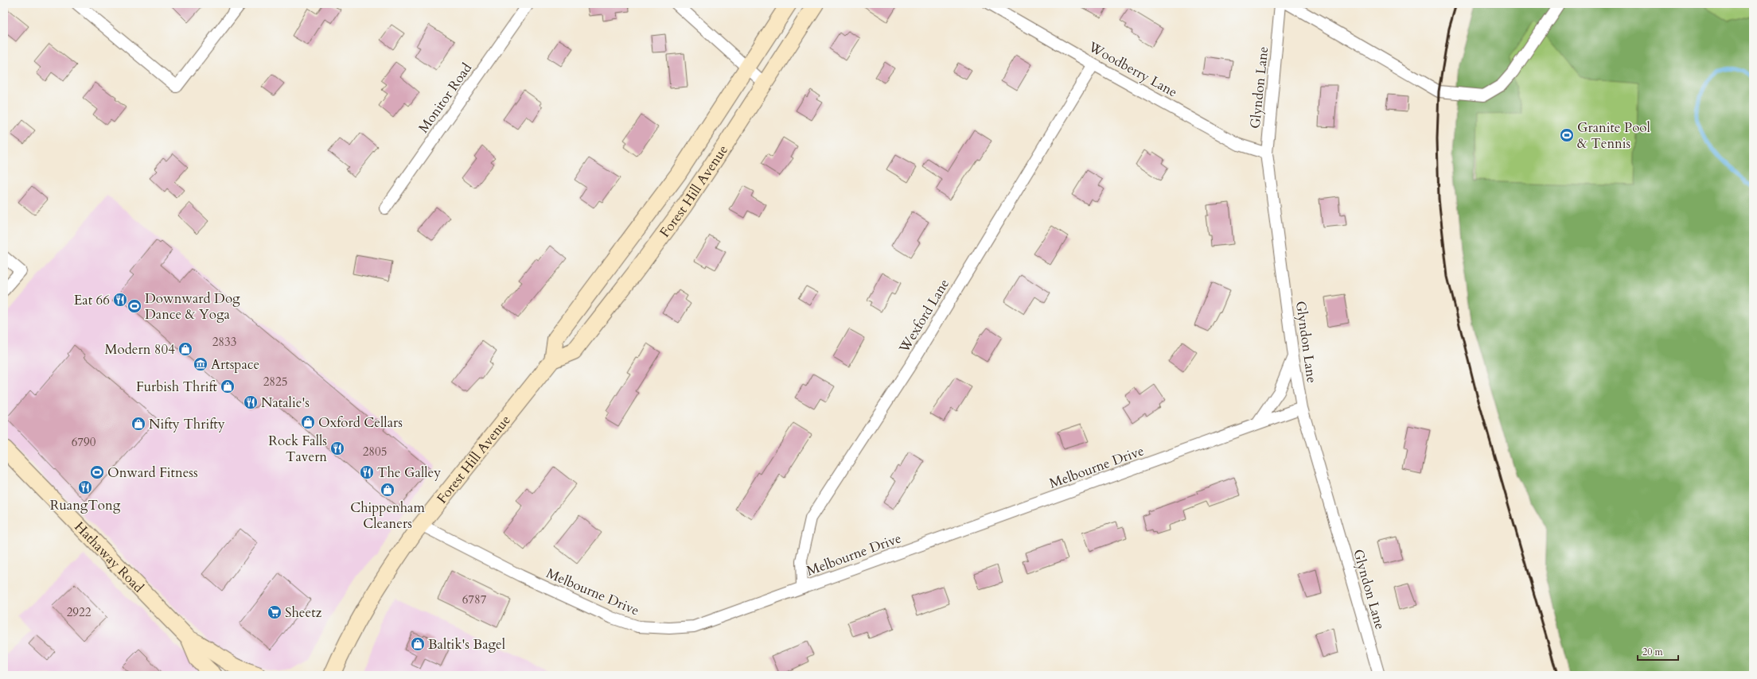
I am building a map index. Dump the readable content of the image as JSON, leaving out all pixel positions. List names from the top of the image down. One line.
{"streets":{"main road":["Forest Hill Avenue","Hathaway Road"],"street":["Woodberry Lane","Glyndon Lane","Monitor Road","Wexford Lane","Melbourne Drive"]},"crossings":[["Woodberry Lane","Glyndon Lane"],["Woodberry Lane","Wexford Lane"],["Glyndon Lane","Melbourne Drive"],["Forest Hill Avenue","Melbourne Drive"],["Wexford Lane","Melbourne Drive"]],"places":{"sports":["Granite Pool & Tennis","Downward Dog Dance & Yoga","Onward Fitness"],"restaurant":["Eat 66","Natalie's","Rock Falls Tavern","The Galley","RuangTong"],"shop":["Modern 804","Furbish Thrift","Oxford Cellars","Nifty Thrifty","Chippenham Cleaners","Baltik's Bagel"],"museum":["Artspace"],"supermarket":["Sheetz"]},"house_numbers":["2833","2825","6790","2805","6787","2922"],"scale_bar":"20 m"}
